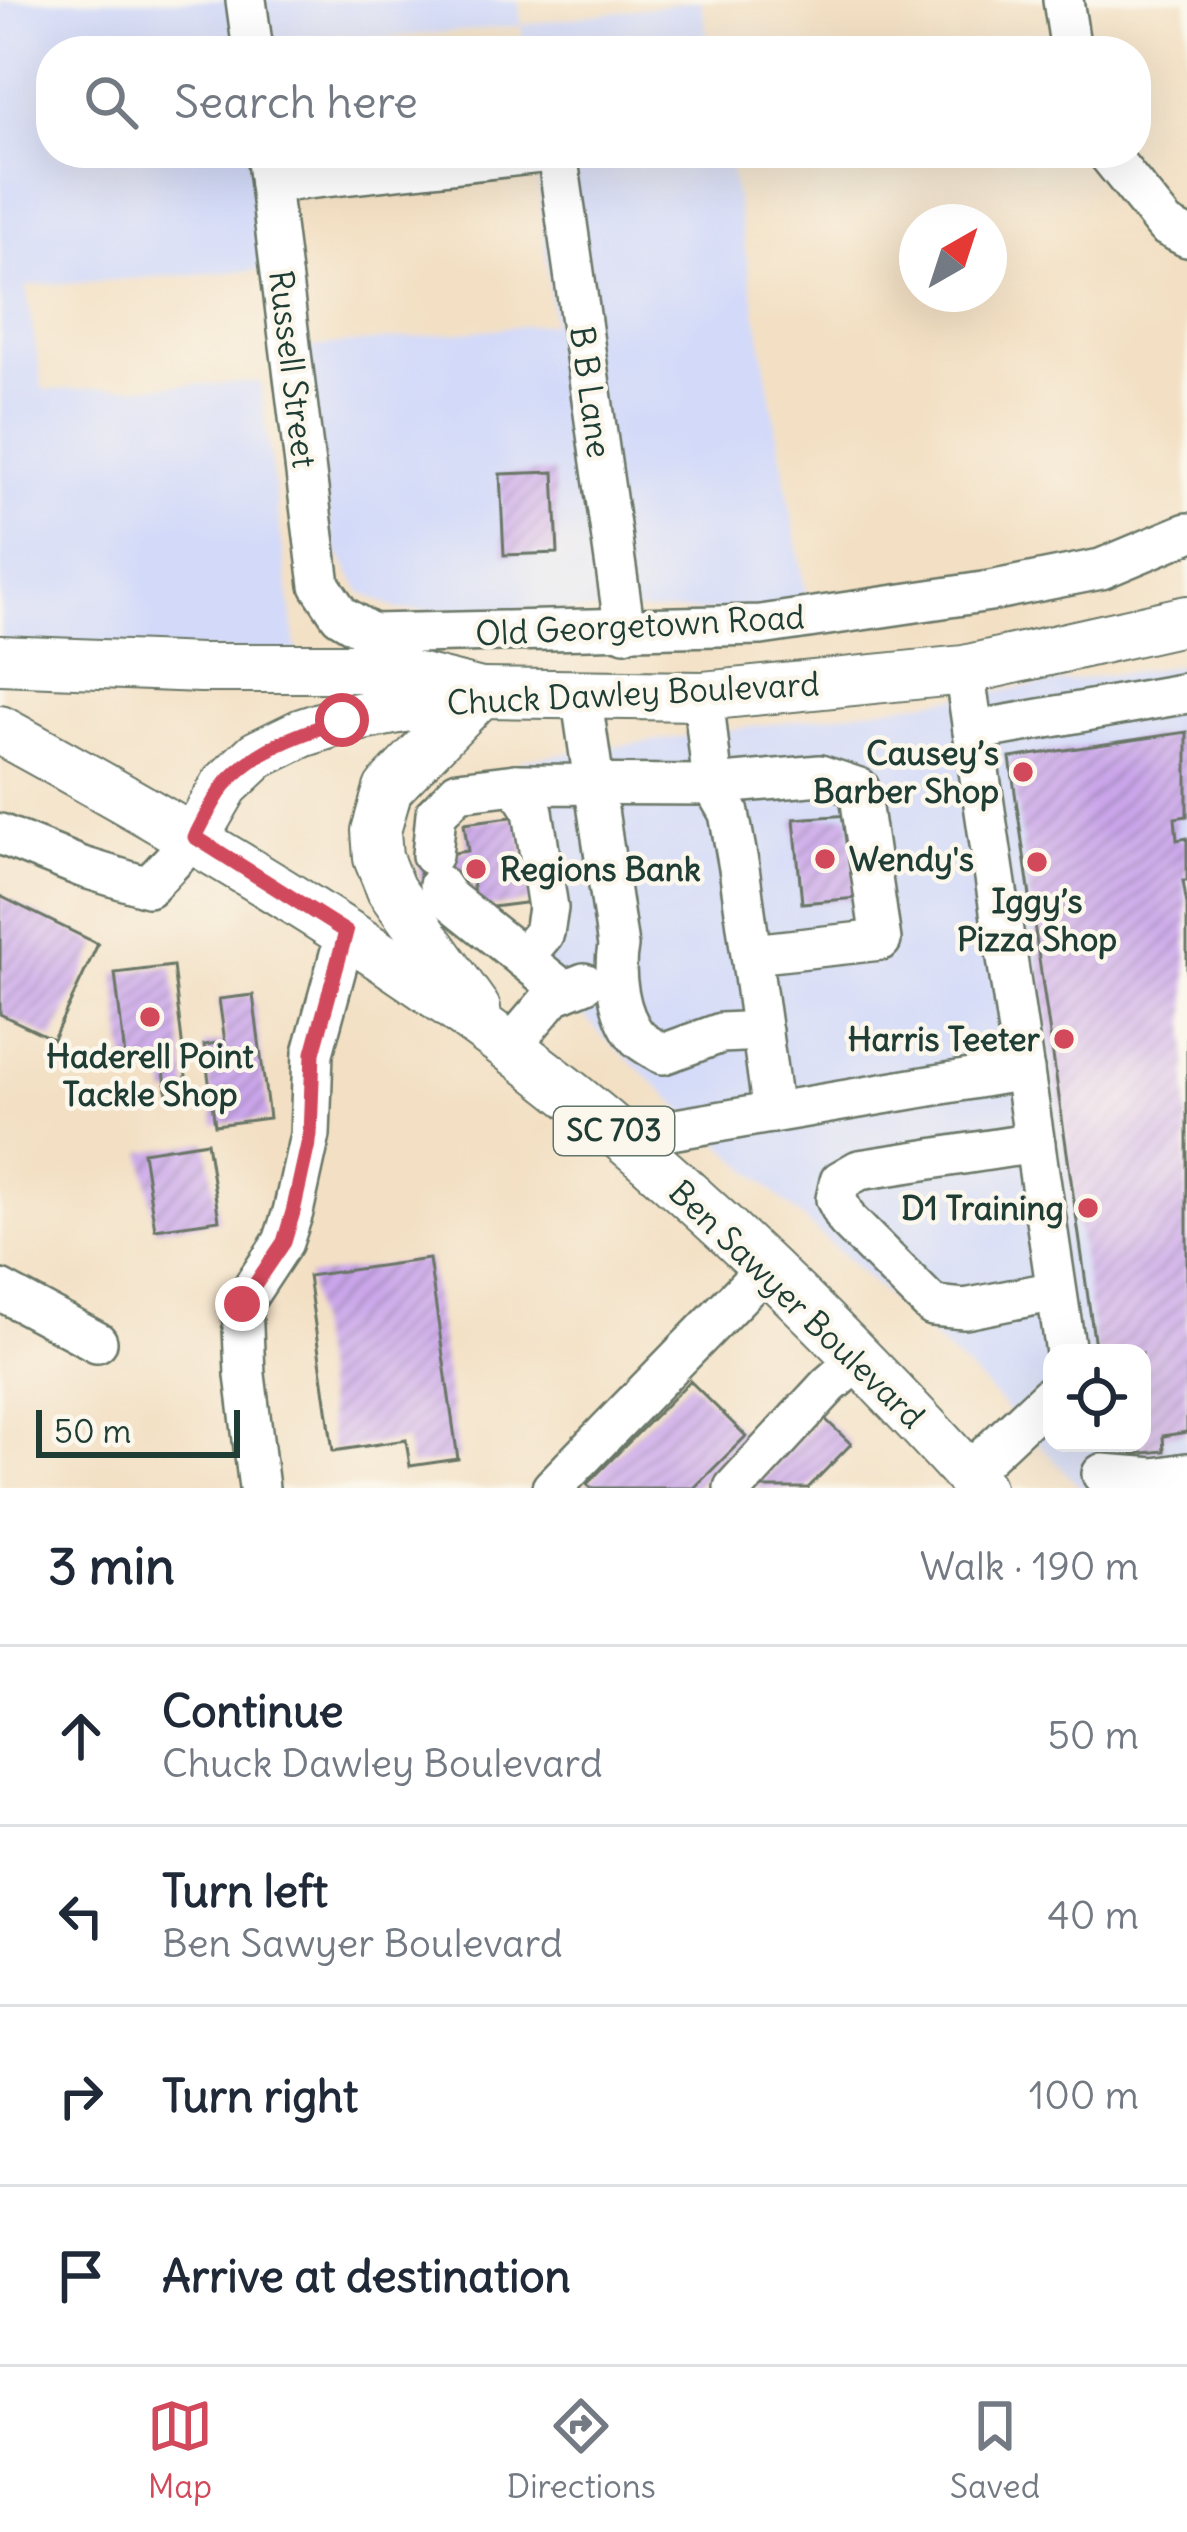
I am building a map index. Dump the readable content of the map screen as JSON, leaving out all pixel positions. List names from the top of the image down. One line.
{"streets":{"main road":["Chuck Dawley Boulevard","SC 703","Ben Sawyer Boulevard"],"street":["Russell Street","B B Lane","Old Georgetown Road"]},"crossings":[["Russell Street","Old Georgetown Road"],["B B Lane","Old Georgetown Road"],["Chuck Dawley Boulevard","SC 703"],["Chuck Dawley Boulevard","Ben Sawyer Boulevard"],["SC 703","Ben Sawyer Boulevard"]],"places":["Causey’s Barber Shop","Wendy's","Iggy’s Pizza Shop","Regions Bank","Haderell Point Tackle Shop","Harris Teeter","D1 Training"],"scale_bar":"50 m","north":"top right","page":{"search":"Search here","scale":"50 m","heading":["3 min","Walk · 190 m"],"list":[["Continue","Chuck Dawley Boulevard","50 m"],["Turn left","Ben Sawyer Boulevard","40 m"],["Turn right","100 m"],"Arrive at destination"],"nav":["Map","Directions","Saved"]}}
